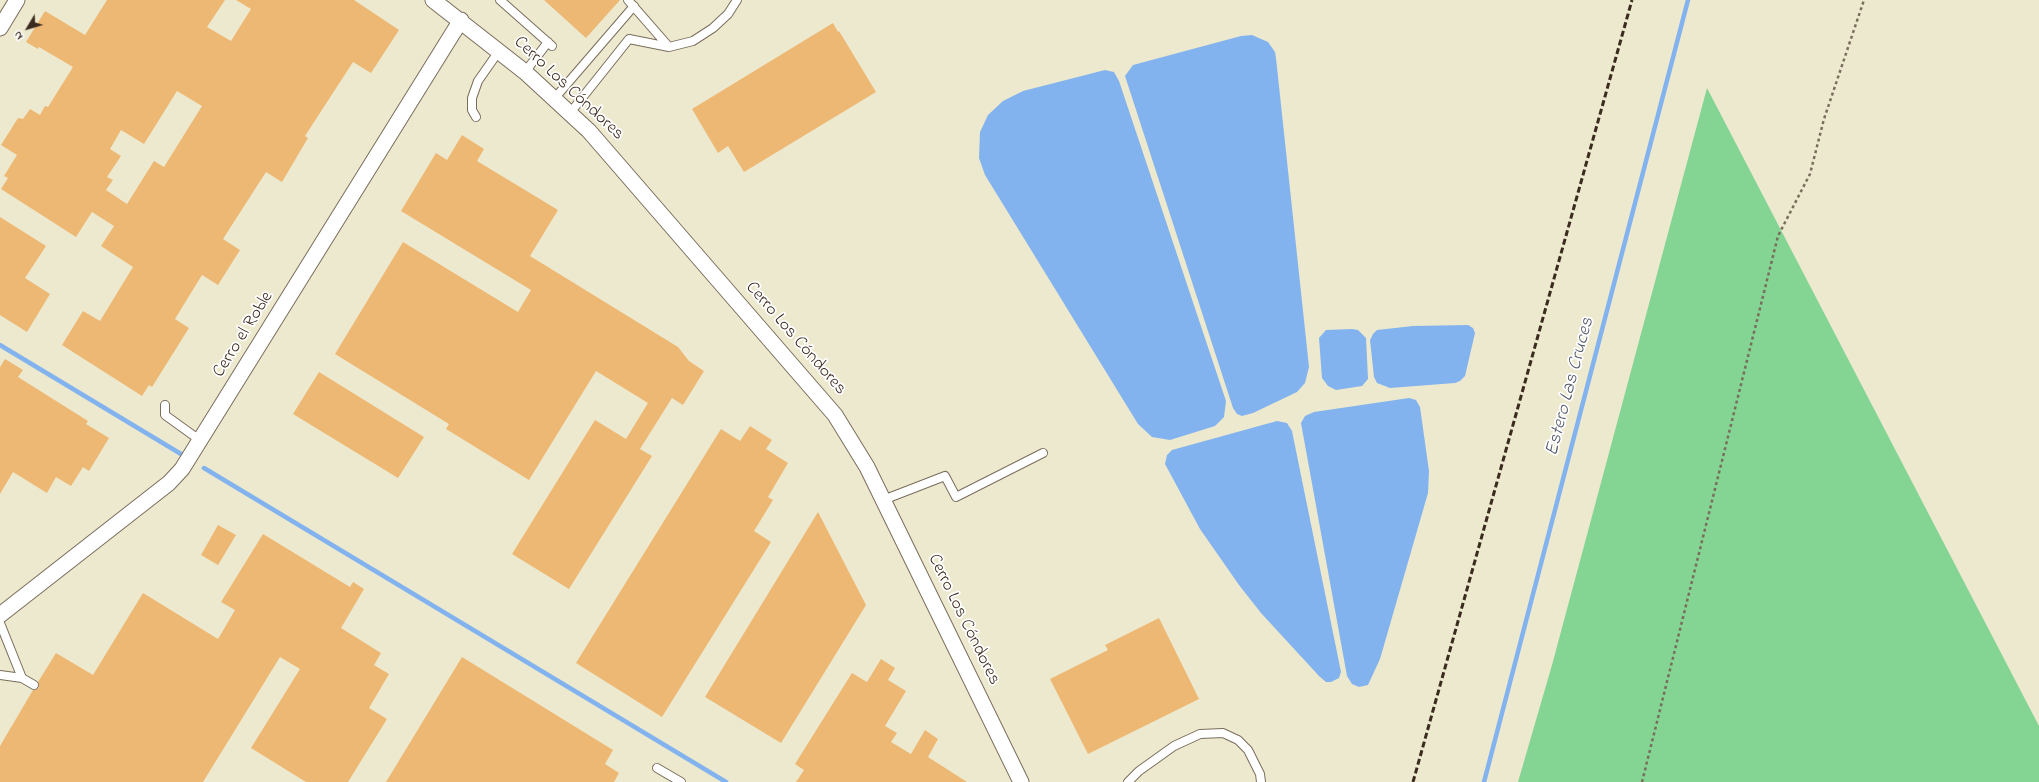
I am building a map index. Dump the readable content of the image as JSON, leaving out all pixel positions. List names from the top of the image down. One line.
{"streets":{"street":["Cerro Los Cóndores","Cerro el Roble"]},"crossings":[["Cerro Los Cóndores","Cerro el Roble"]],"water":["Estero Las Cruces"],"north":"bottom left"}
